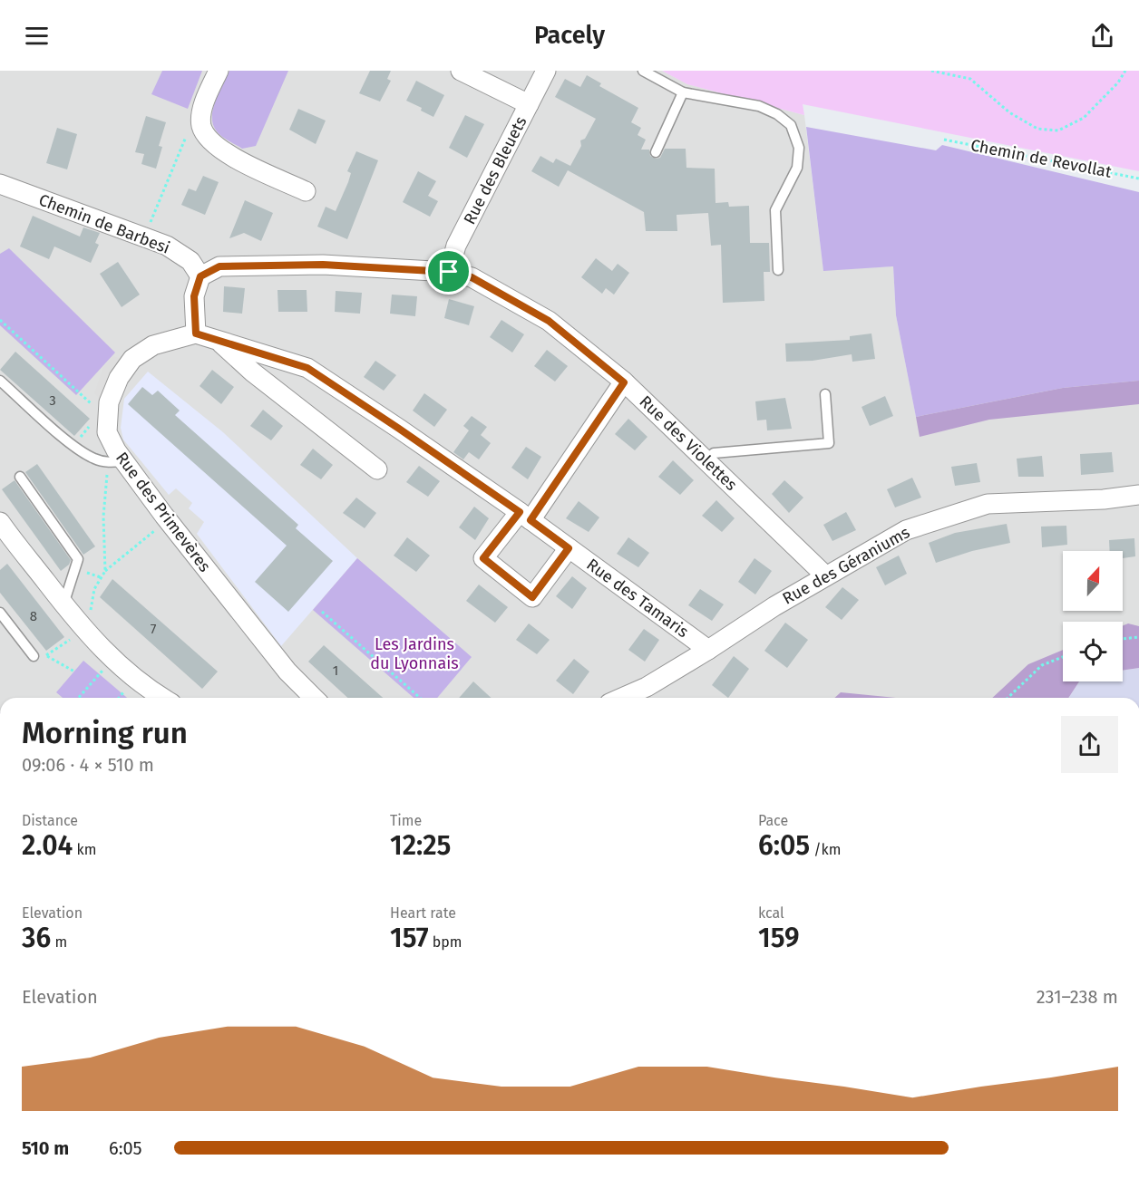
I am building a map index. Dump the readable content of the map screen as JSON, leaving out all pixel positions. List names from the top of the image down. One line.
{"streets":{"street":["Rue des Bleuets","Chemin de Barbesi","Rue des Violettes","Rue des Primevères","Rue des Géraniums","Rue des Tamaris"],"path":["Chemin de Revollat"]},"crossings":[["Rue des Bleuets","Rue des Violettes"],["Chemin de Barbesi","Rue des Violettes"],["Rue des Violettes","Rue des Géraniums"],["Rue des Primevères","Rue des Tamaris"],["Rue des Géraniums","Rue des Tamaris"]],"parks":["Les Jardins du Lyonnais"],"house_numbers":["3","8","7","1"],"north":"top","page":{"header":"Pacely","heading":["Morning run","09:06 · 4 × 510 m"],"stats":[["Distance","2.04 km"],["Time","12:25"],["Pace","6:05 /km"],["Elevation","36 m"],["Heart rate","157 bpm"],["kcal","159"]],"chart":["Elevation","231–238 m"],"list":[{"name":"510 m","note":"6:05"}]}}
